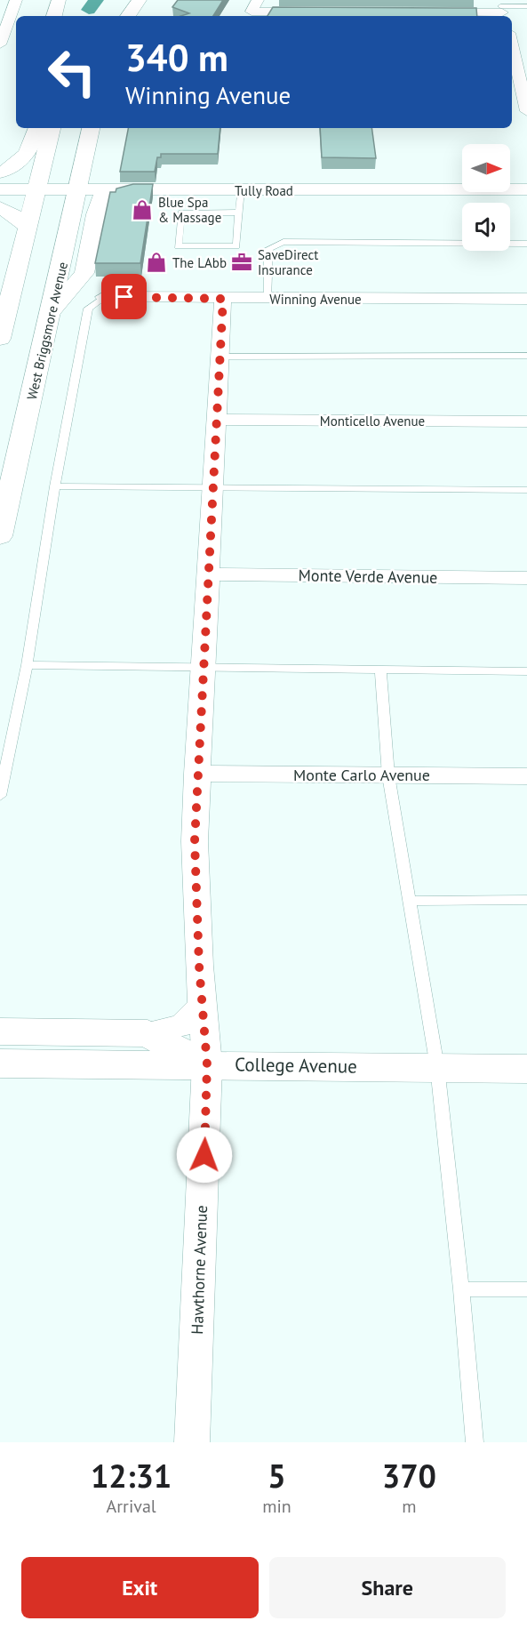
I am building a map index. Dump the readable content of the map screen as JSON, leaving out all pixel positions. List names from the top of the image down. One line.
{"streets":{"main road":["Tully Road","West Briggsmore Avenue","College Avenue"],"street":["Winning Avenue","Monticello Avenue","Monte Verde Avenue","Monte Carlo Avenue","Hawthorne Avenue"]},"crossings":[["Tully Road","West Briggsmore Avenue"],["Winning Avenue","Hawthorne Avenue"],["Monticello Avenue","Hawthorne Avenue"],["Monte Verde Avenue","Hawthorne Avenue"],["Monte Carlo Avenue","Hawthorne Avenue"],["College Avenue","Hawthorne Avenue"]],"places":{"shop":["Blue Spa & Massage","The LAbb"],"office":["SaveDirect Insurance"]},"north":"right","page":{"turn":["340 m","Winning Avenue"],"eta":["12:31","Arrival","5","min","370","m"],"buttons":["Exit","Share"]}}
